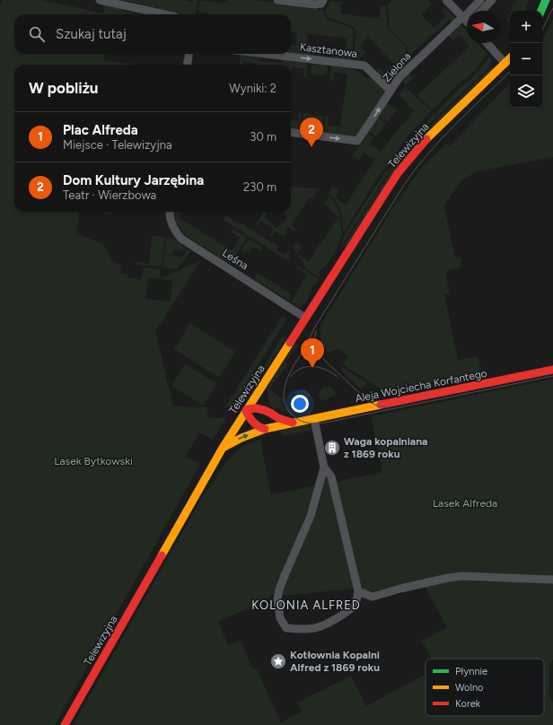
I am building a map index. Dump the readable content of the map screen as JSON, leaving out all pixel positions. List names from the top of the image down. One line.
{"streets":{"main road":["Telewizyjna","Aleja Wojciecha Korfantego"],"street":["Kasztanowa","Zielona","Leśna"]},"crossings":[["Kasztanowa","Zielona"],["Telewizyjna","Leśna"],["Telewizyjna","Aleja Wojciecha Korfantego"]],"one_way":["Zielona"],"districts":["KOLONIA ALFRED"],"parks":["Lasek Bytkowski","Lasek Alfreda"],"places":{"building":["Waga kopalniana z 1869 roku"],"place":["Kotłownia Kopalni Alfred z 1869 roku"]},"legend":["Płynnie","Wolno","Korek"],"north":"left","page":{"map_buttons":["+","−"],"search":"Szukaj tutaj","heading":["W pobliżu","Wyniki: 2"],"list":[{"mark":"1","name":"Plac Alfreda","note":"Miejsce · Telewizyjna","value":"30 m"},{"mark":"2","name":"Dom Kultury Jarzębina","note":"Teatr · Wierzbowa","value":"230 m"}],"pins":["2","1"]}}
